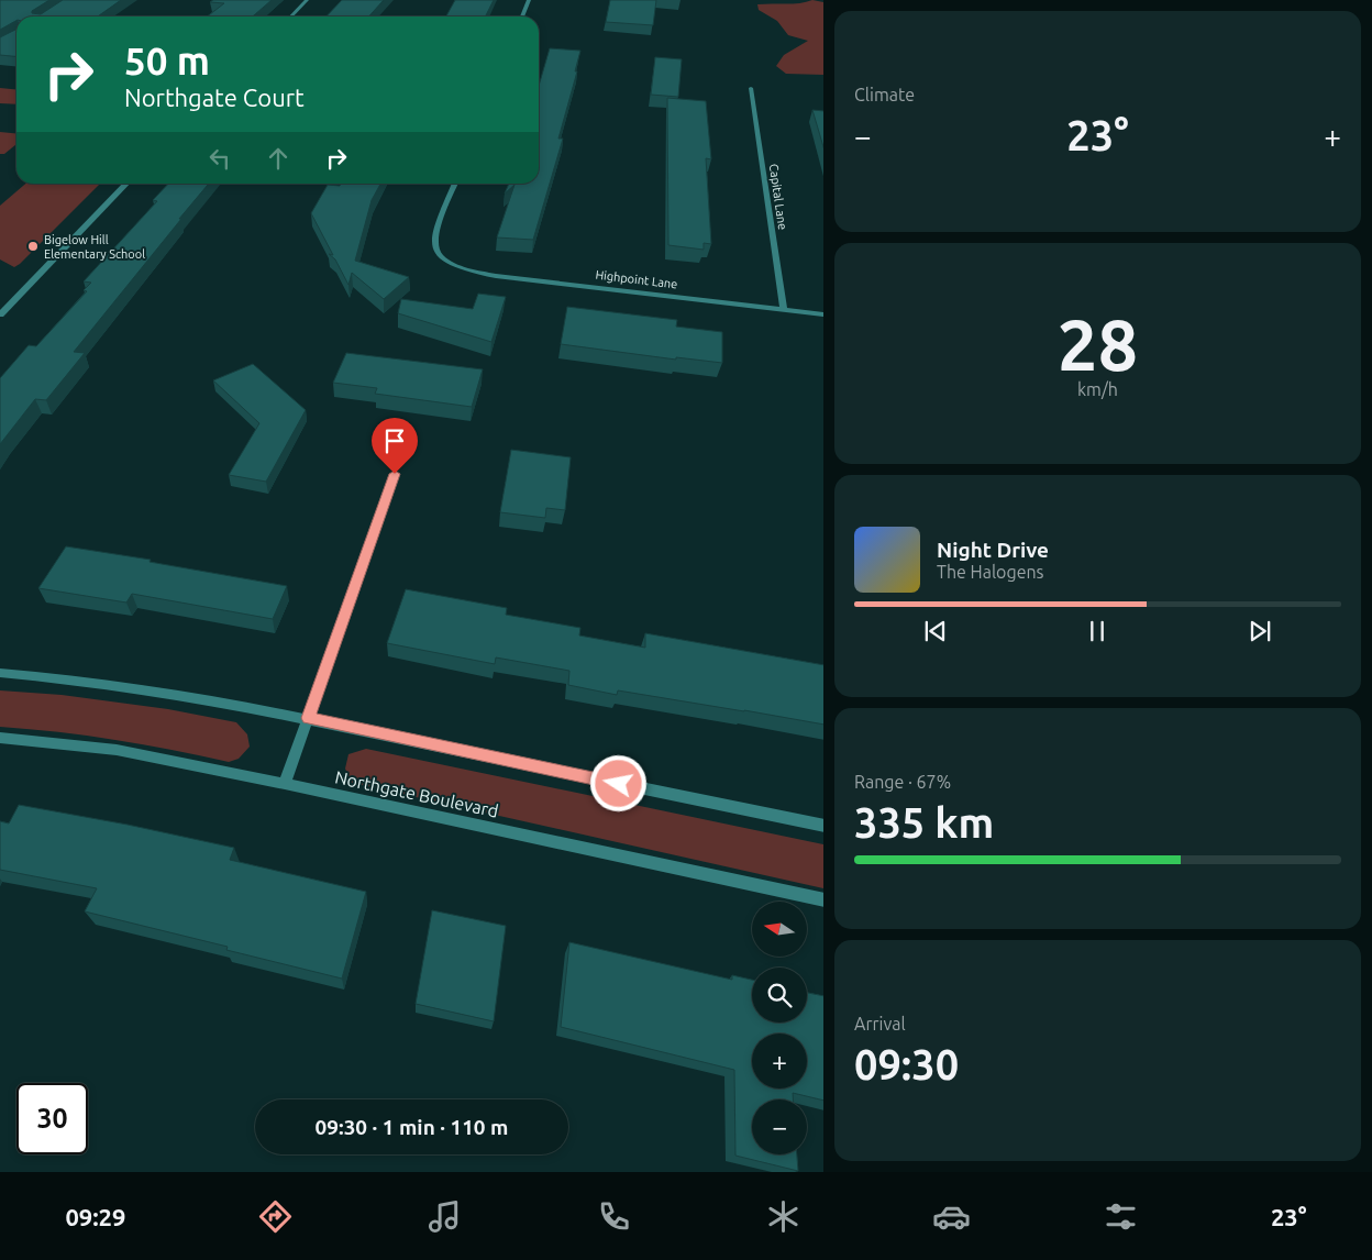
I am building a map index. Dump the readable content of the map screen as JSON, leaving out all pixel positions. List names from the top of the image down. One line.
{"streets":{"street":["Capital Lane","Highpoint Lane","Northgate Boulevard"]},"crossings":[["Capital Lane","Highpoint Lane"]],"places":["Bigelow Hill Elementary School"],"north":"left","page":{"tile":["Climate",["28","km/h"],["Range · 67%","335 km"],["Arrival","09:30"]],"turn":["50 m","Northgate Court"],"heat":["−","23°","+"],"song":["Night Drive","The Halogens"],"map_buttons":["+","−"],"limit":"30","trip":"09:30 · 1 min · 110 m","tabs":["09:29","23°"]}}
